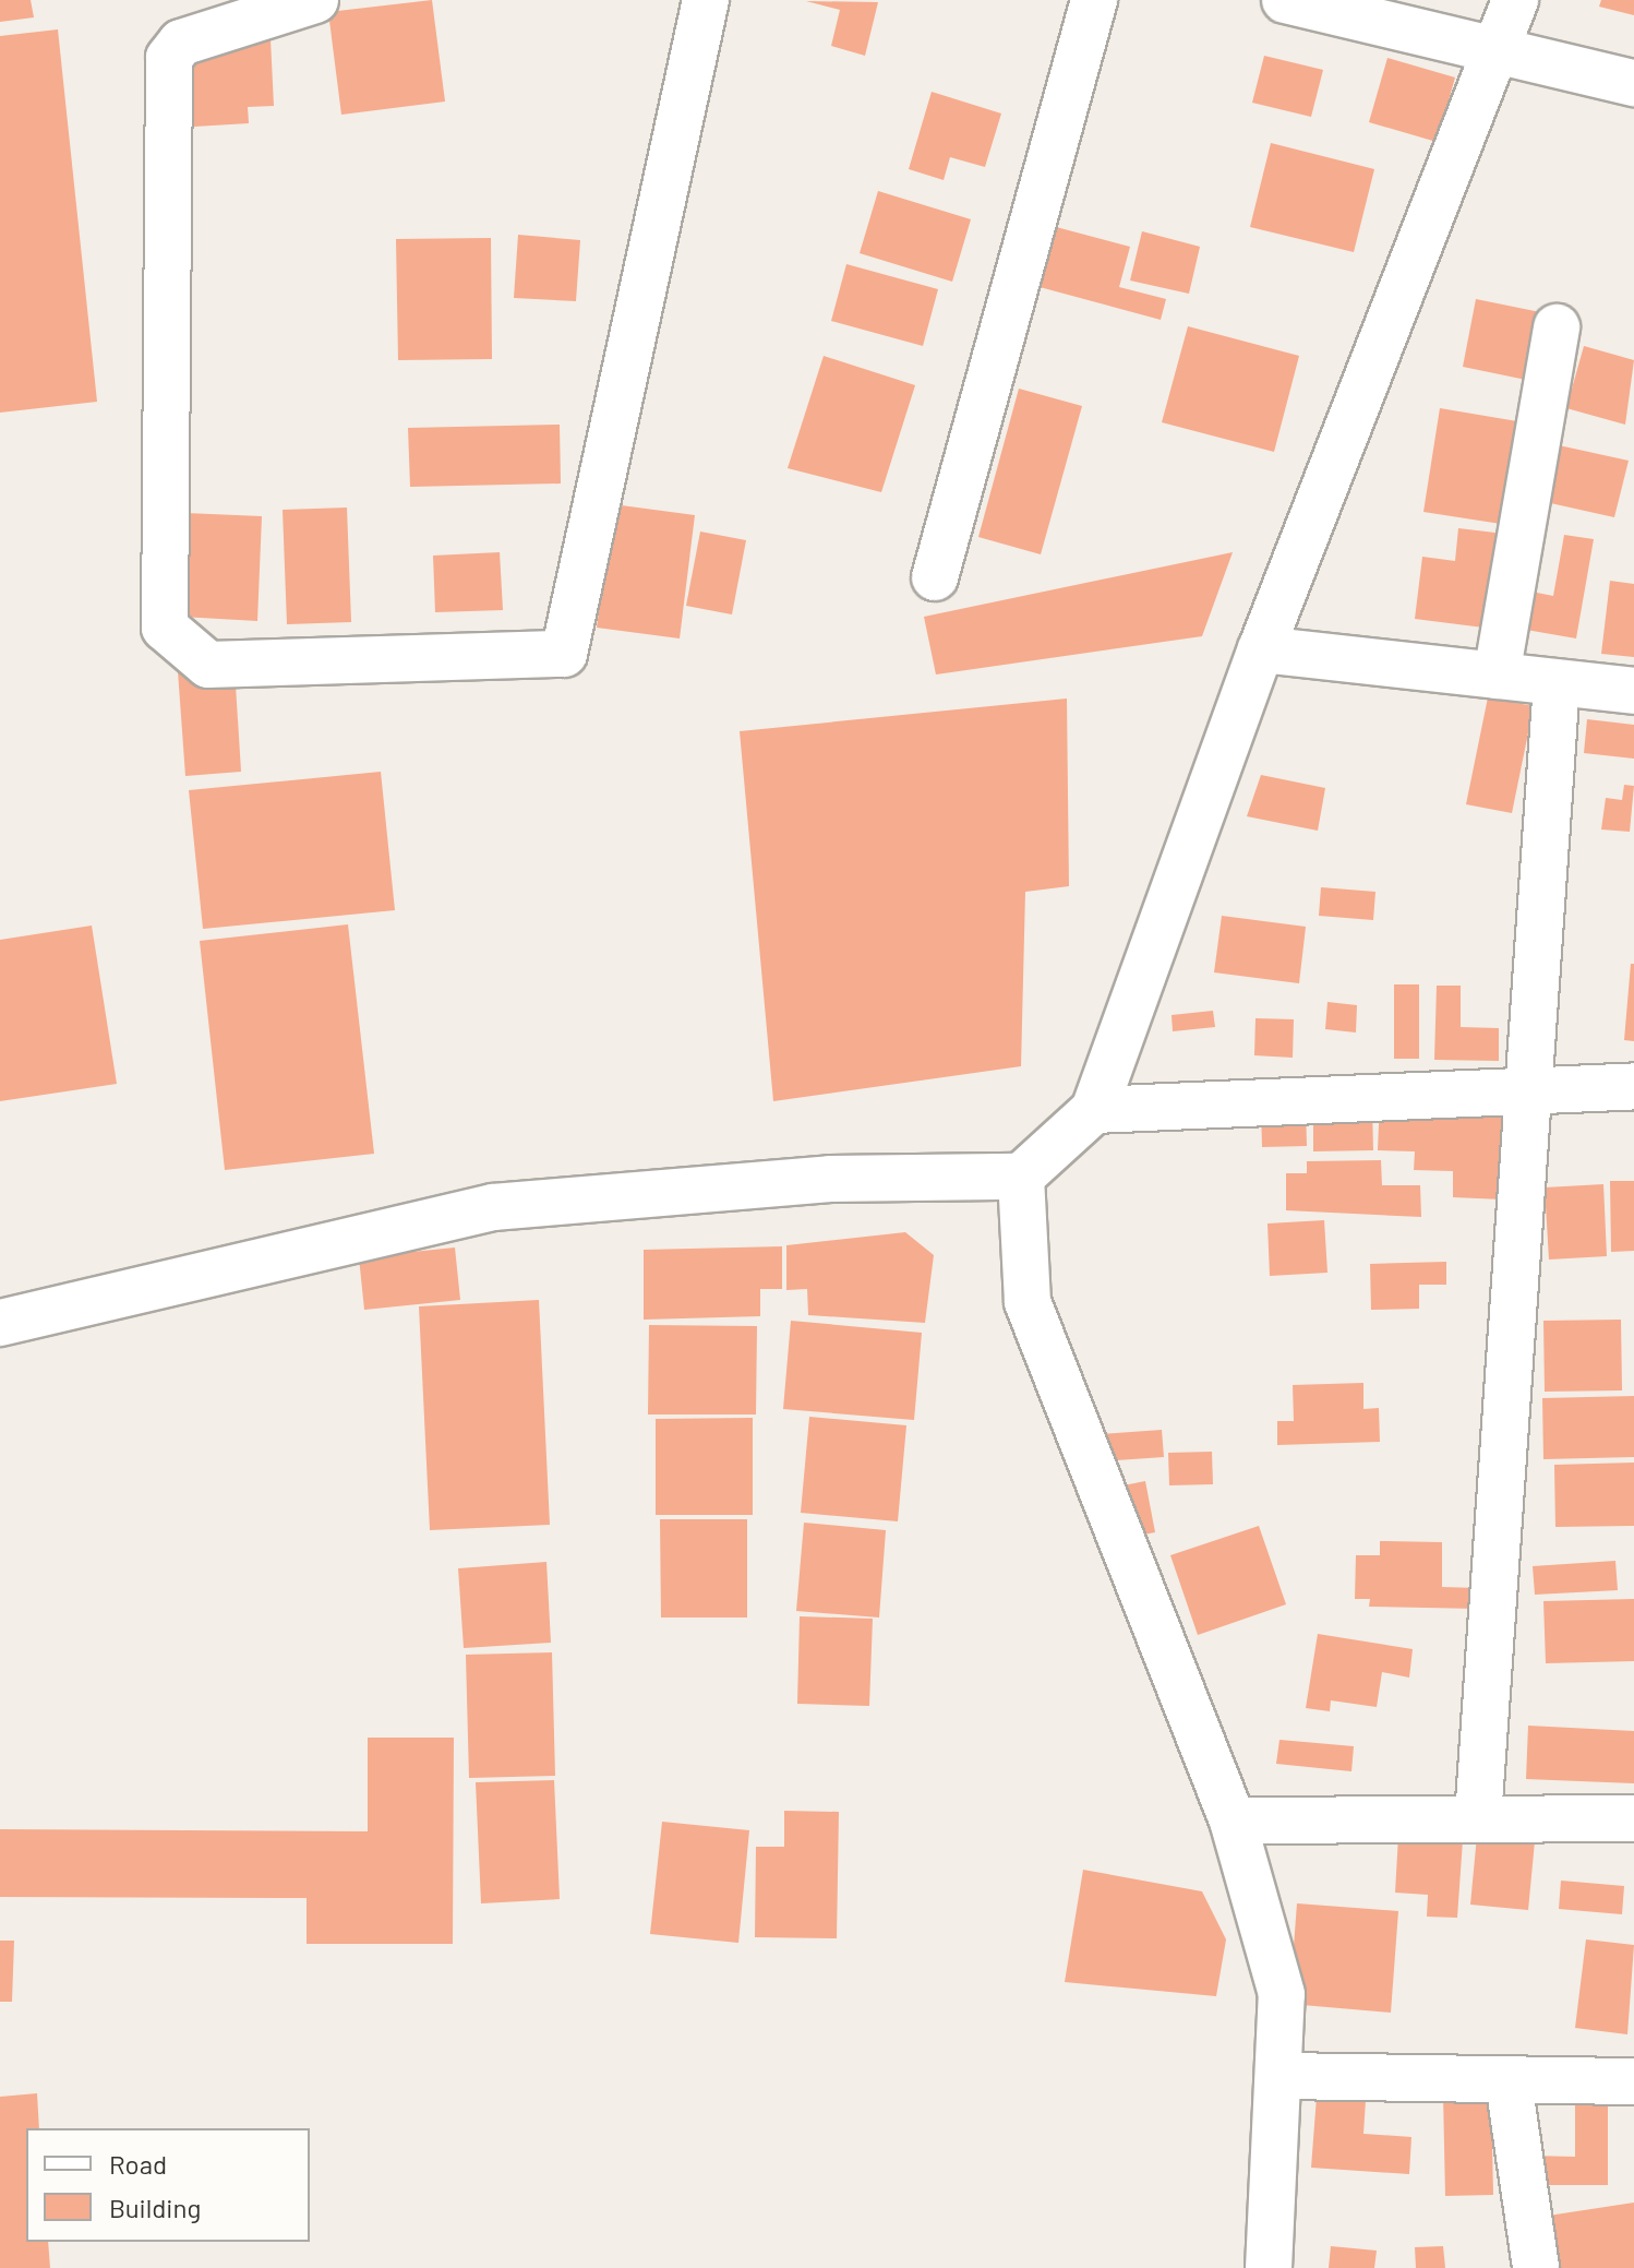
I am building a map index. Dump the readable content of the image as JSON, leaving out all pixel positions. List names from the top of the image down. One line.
{"legend":["Road","Building"]}
